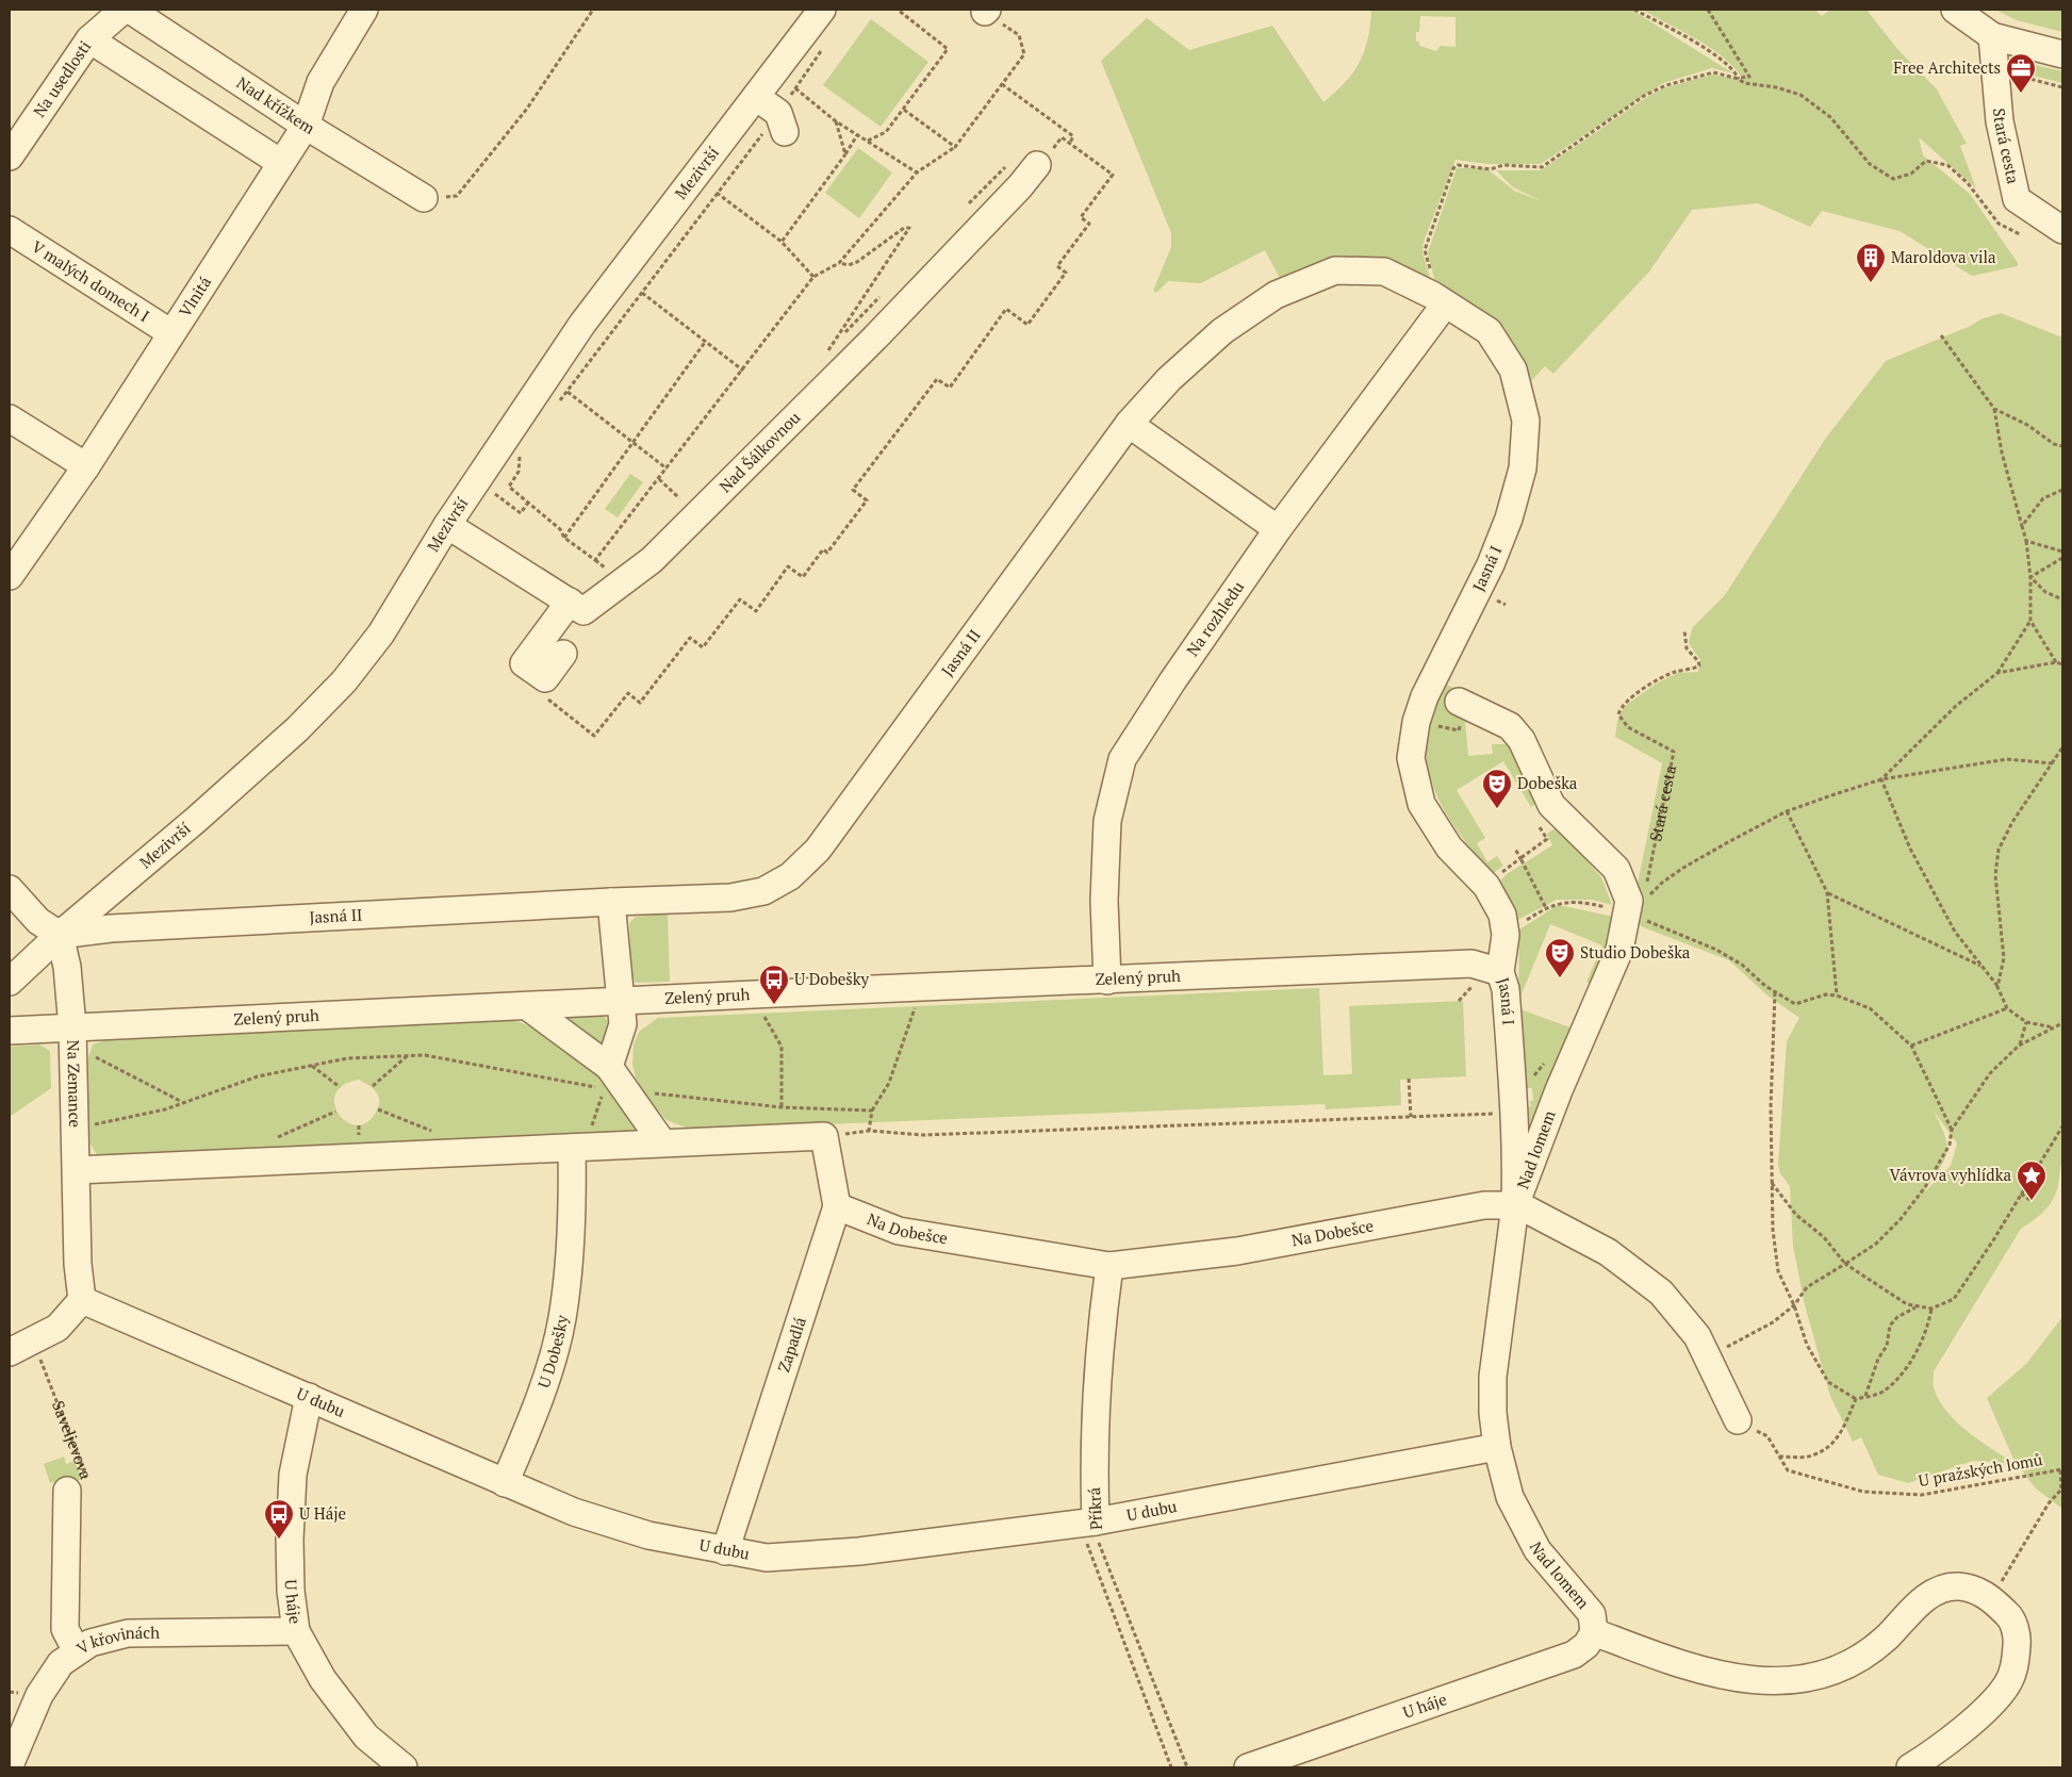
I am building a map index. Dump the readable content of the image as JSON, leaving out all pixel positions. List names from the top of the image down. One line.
{"streets":{"street":["Na usedlosti","Nad křížkem","Stará cesta","Mezivrší","V malých domech I","Vlnitá","Nad Šálkovnou","Jasná I","Na rozhledu","Jasná II","Zelený pruh","Na Zemance","Nad lomem","Na Dobešce","Zapadlá","U Dobešky","U dubu","Saveljevova","Příkrá","U háje","V křovinách"],"path":["U pražských lomů"]},"crossings":[["Nad křížkem","Vlnitá"],["Mezivrší","Nad Šálkovnou"],["Mezivrší","Jasná II"],["Mezivrší","Na Zemance"],["V malých domech I","Vlnitá"],["Jasná I","Na rozhledu"],["Jasná I","Jasná II"],["Jasná I","Zelený pruh"],["Jasná I","Nad lomem"],["Jasná I","Na Dobešce"],["Na rozhledu","Zelený pruh"],["Jasná II","Na Zemance"],["Zelený pruh","Na Zemance"],["Na Zemance","U dubu"],["Nad lomem","Na Dobešce"],["Nad lomem","U dubu"],["Nad lomem","U háje"],["Na Dobešce","Zapadlá"],["Na Dobešce","U pražských lomů"],["Na Dobešce","Příkrá"],["Zapadlá","U dubu"],["U Dobešky","U dubu"],["U dubu","Příkrá"],["U dubu","U háje"],["Saveljevova","V křovinách"],["U háje","V křovinách"]],"places":{"office":["Free Architects"],"building":["Maroldova vila"],"theatre":["Dobeška","Studio Dobeška"],"bus stop":["U Dobešky","U Háje"],"place":["Vávrova vyhlídka"]}}
